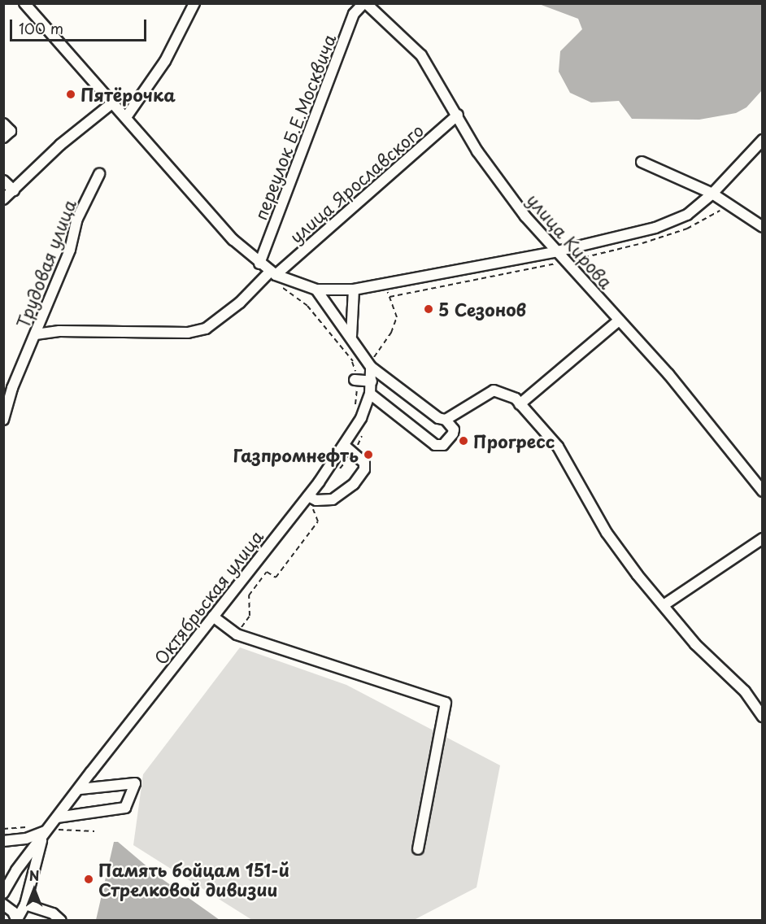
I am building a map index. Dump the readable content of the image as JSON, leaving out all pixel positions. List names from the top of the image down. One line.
{"streets":{"street":["переулок Б.Е.Москвича","улица Ярославского","улица Кирова","Трудовая улица","Октябрьская улица"]},"crossings":[["переулок Б.Е.Москвича","улица Кирова"],["улица Ярославского","улица Кирова"],["улица Ярославского","Трудовая улица"]],"places":["Пятёрочка","5 Сезонов","Прогресс","Газпромнефть","Память бойцам 151-й Стрелковой дивизии"],"scale_bar":"100 m","north":"top"}
